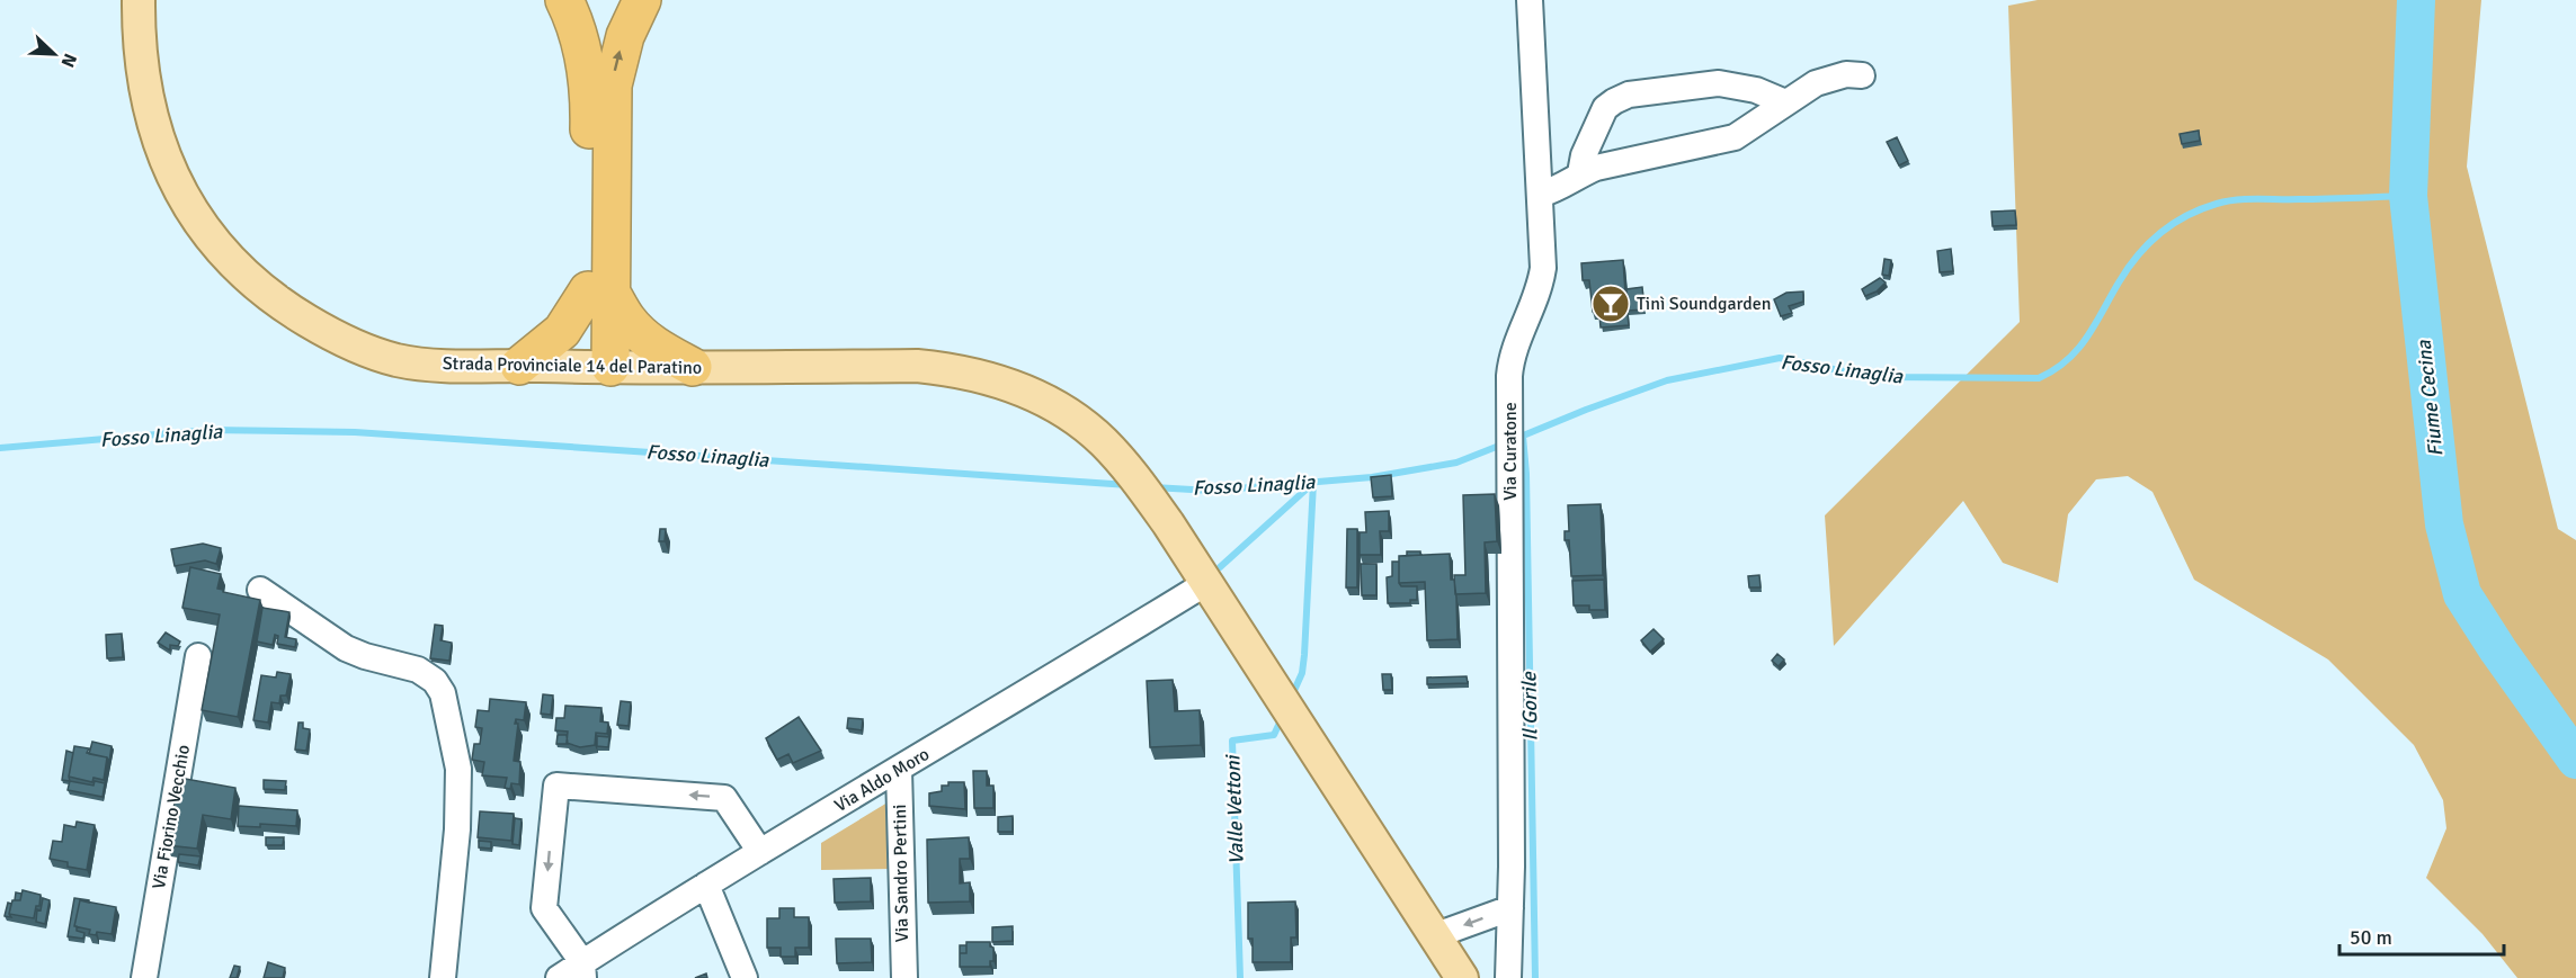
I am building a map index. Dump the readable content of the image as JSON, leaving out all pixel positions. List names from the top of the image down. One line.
{"streets":{"main road":["Strada Provinciale 14 del Paratino"],"street":["Via Curatone","Via Aldo Moro","Via Fiorino Vecchio","Via Sandro Pertini"]},"crossings":[["Strada Provinciale 14 del Paratino","Via Aldo Moro"],["Via Aldo Moro","Via Sandro Pertini"]],"water":["Fosso Linaglia","Fiume Cecina","Il Gorile","Valle Vettoni"],"places":{"bar":["Tinì Soundgarden"]},"scale_bar":"50 m","north":"bottom right"}
